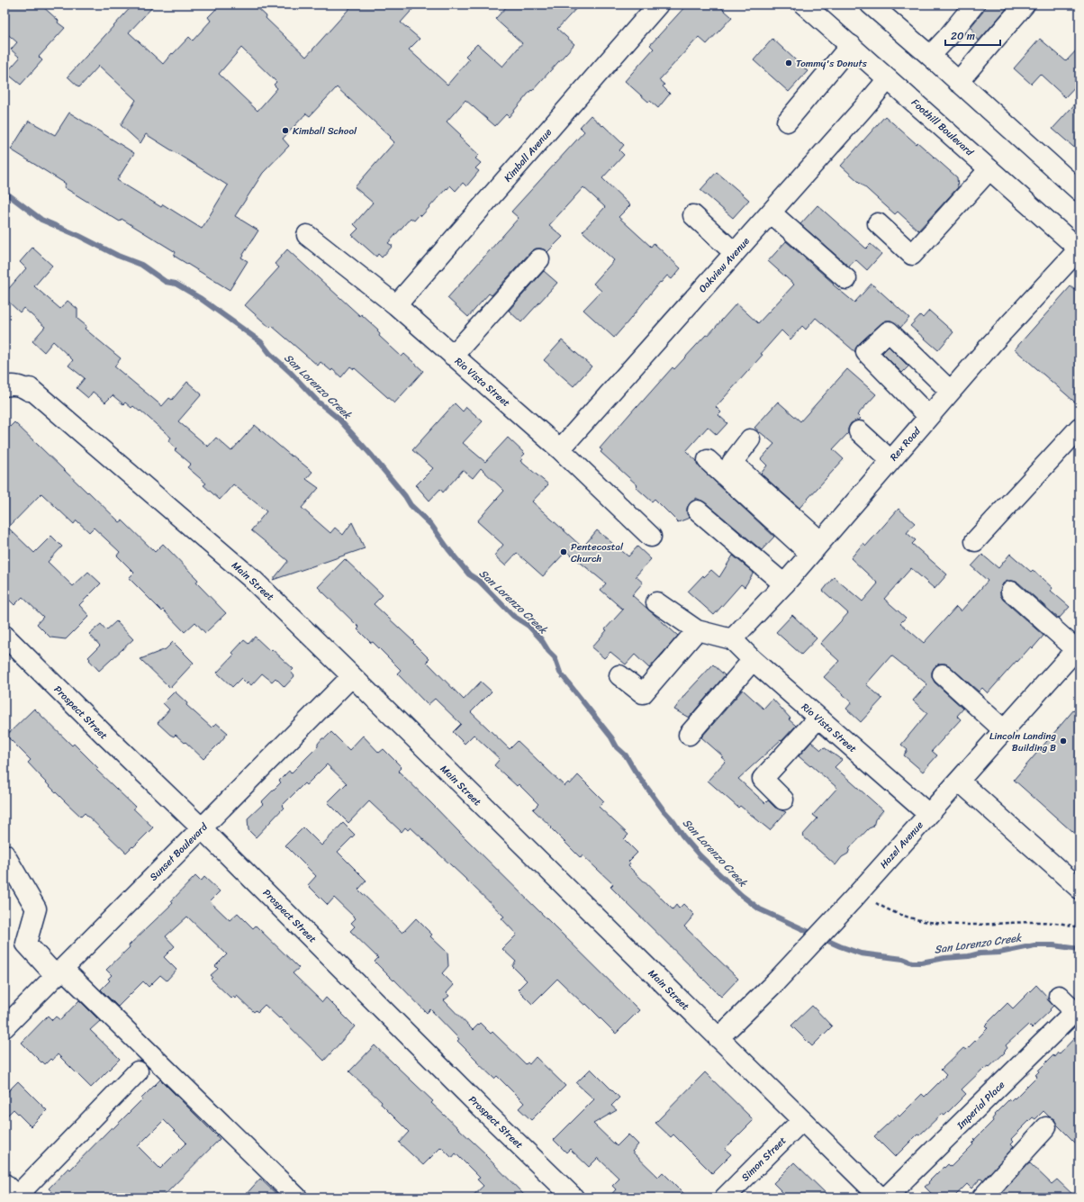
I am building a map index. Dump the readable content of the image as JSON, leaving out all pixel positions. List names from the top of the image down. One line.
{"streets":{"street":["Foothill Boulevard","Kimball Avenue","Oakview Avenue","Rio Vista Street","Rex Road","Main Street","Prospect Street","Hazel Avenue","Sunset Boulevard","Imperial Place","Simon Street"]},"crossings":[["Foothill Boulevard","Oakview Avenue"],["Foothill Boulevard","Rex Road"],["Kimball Avenue","Rio Vista Street"],["Oakview Avenue","Rio Vista Street"],["Rio Vista Street","Rex Road"],["Rio Vista Street","Hazel Avenue"],["Main Street","Hazel Avenue"],["Main Street","Sunset Boulevard"],["Main Street","Simon Street"],["Prospect Street","Sunset Boulevard"]],"water":["San Lorenzo Creek"],"places":["Tommy's Donuts","Kimball School","Pentecostal Church","Lincoln Landing Building B"],"scale_bar":"20 m"}
